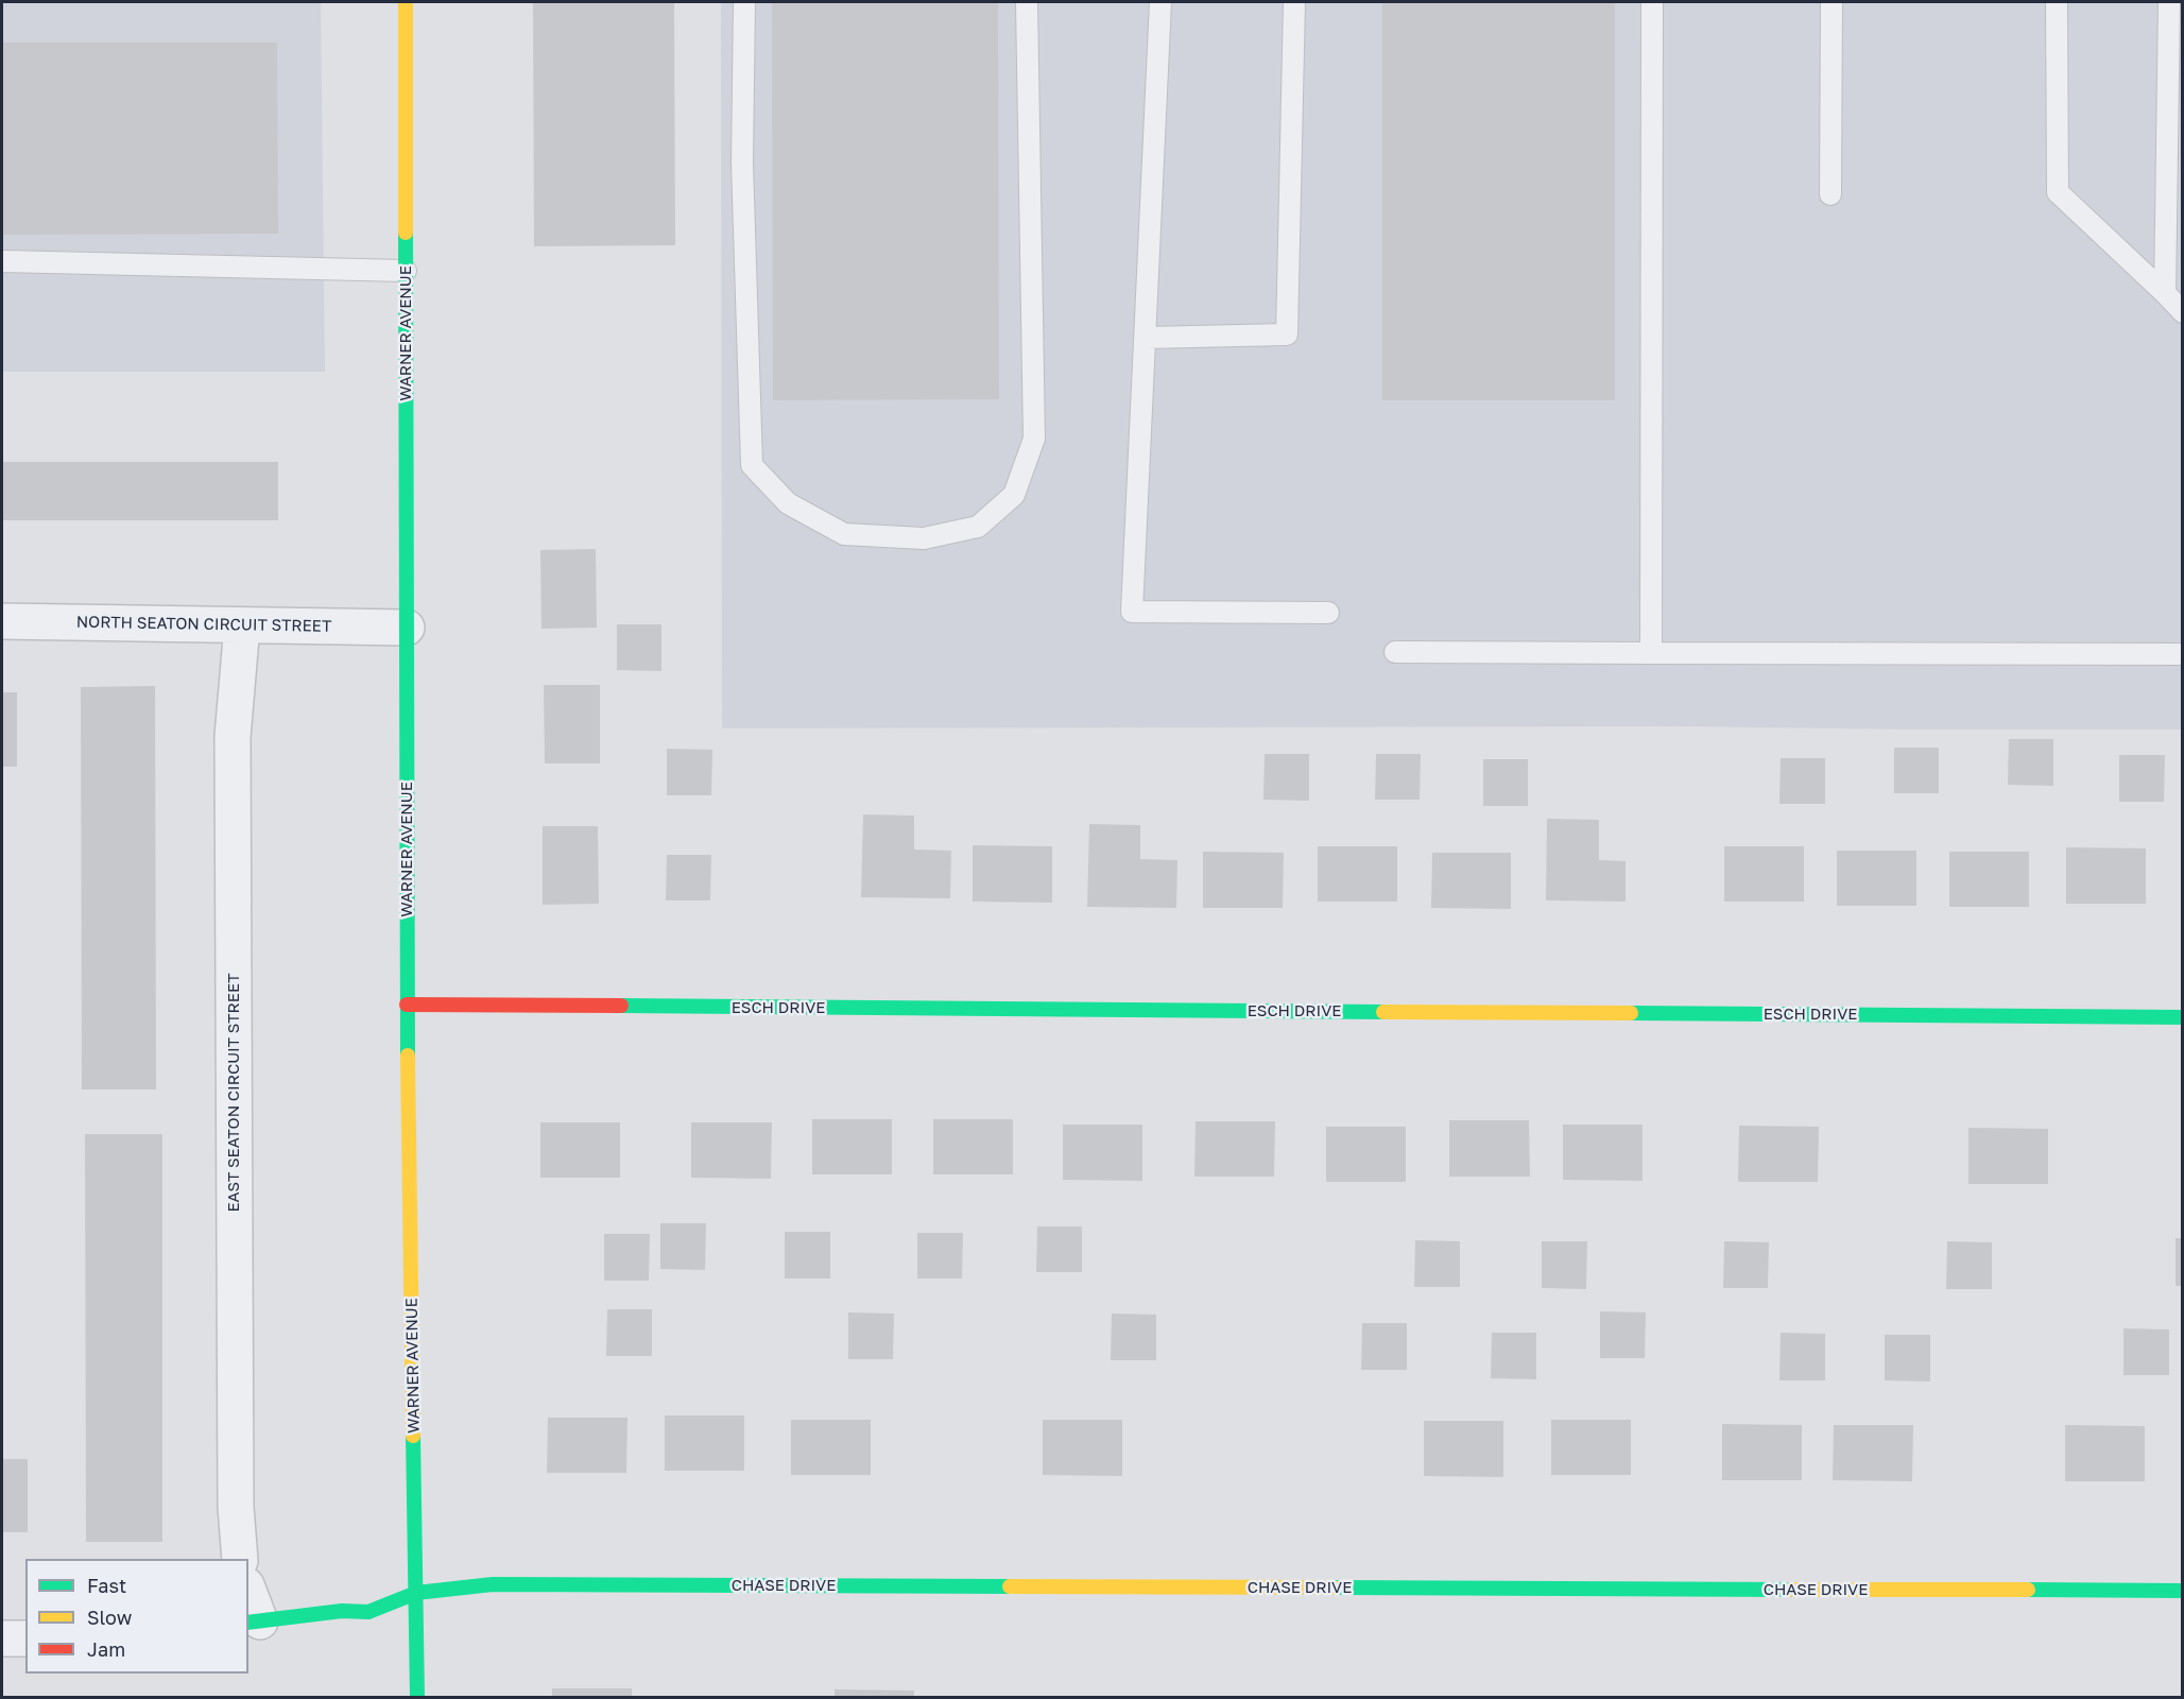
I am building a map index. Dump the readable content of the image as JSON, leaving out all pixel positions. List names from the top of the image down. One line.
{"streets":{"street":["WARNER AVENUE","NORTH SEATON CIRCUIT STREET","ESCH DRIVE","EAST SEATON CIRCUIT STREET","CHASE DRIVE"]},"crossings":[["WARNER AVENUE","NORTH SEATON CIRCUIT STREET"],["WARNER AVENUE","ESCH DRIVE"],["WARNER AVENUE","CHASE DRIVE"],["NORTH SEATON CIRCUIT STREET","EAST SEATON CIRCUIT STREET"]],"legend":["Fast","Slow","Jam"]}
